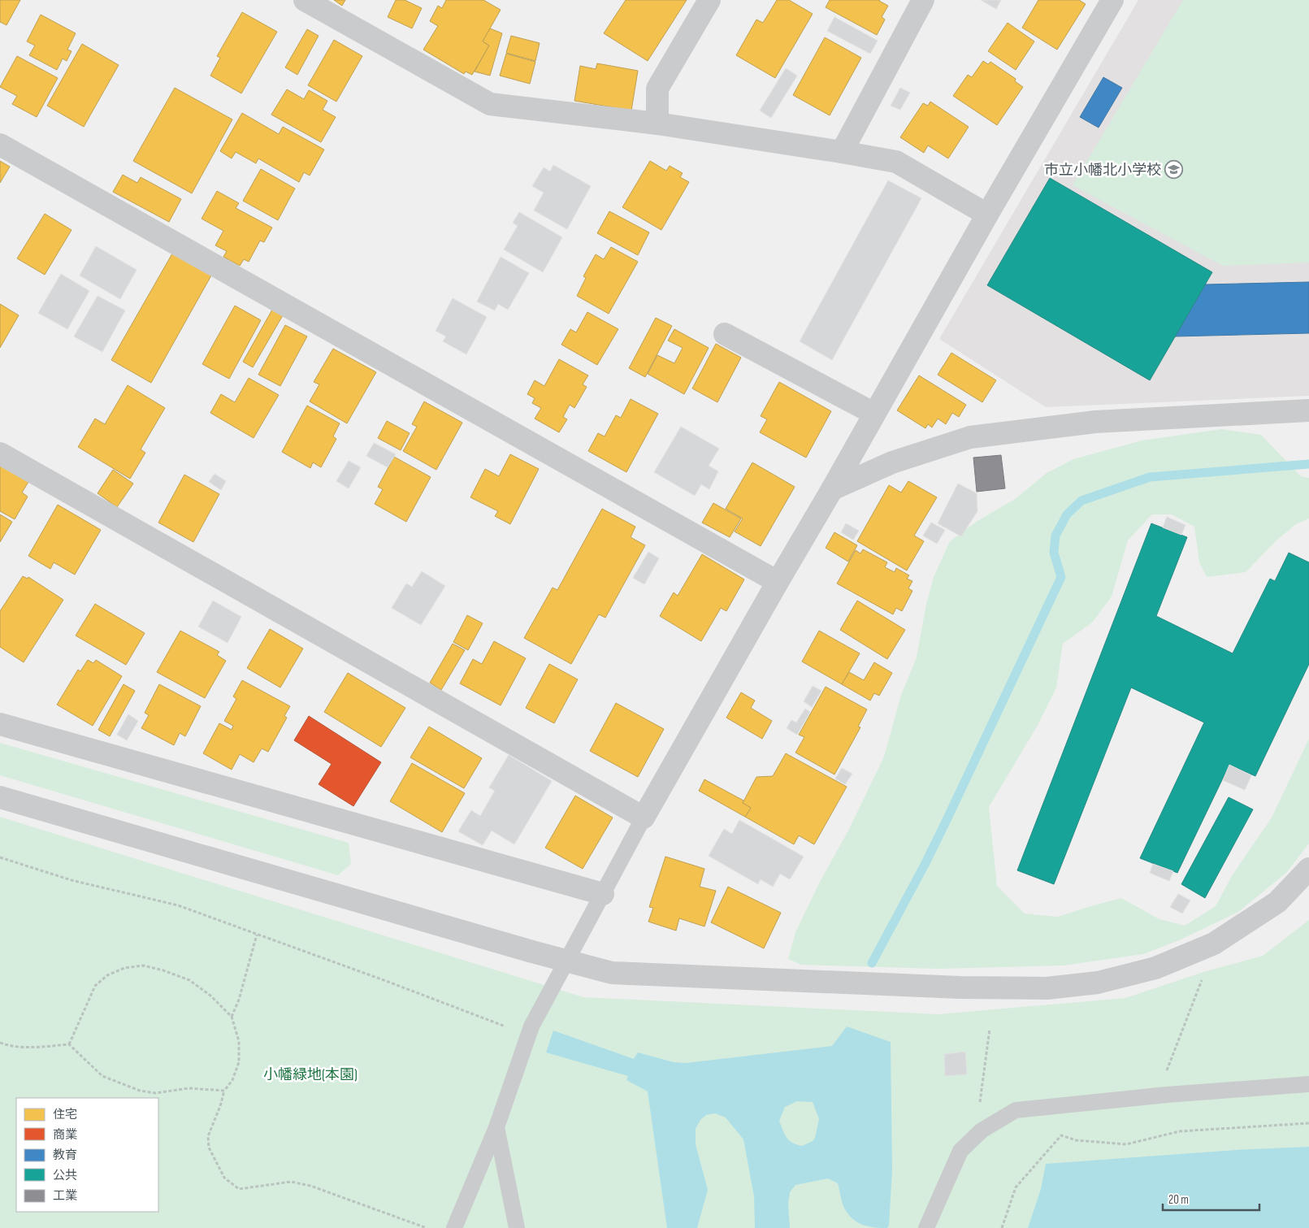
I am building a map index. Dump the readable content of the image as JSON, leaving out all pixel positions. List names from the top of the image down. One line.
{"parks":["小幡緑地(本園)"],"places":{"school or university":["市立小幡北小学校"]},"legend":["住宅","商業","教育","公共","工業"],"scale_bar":"20 m"}
